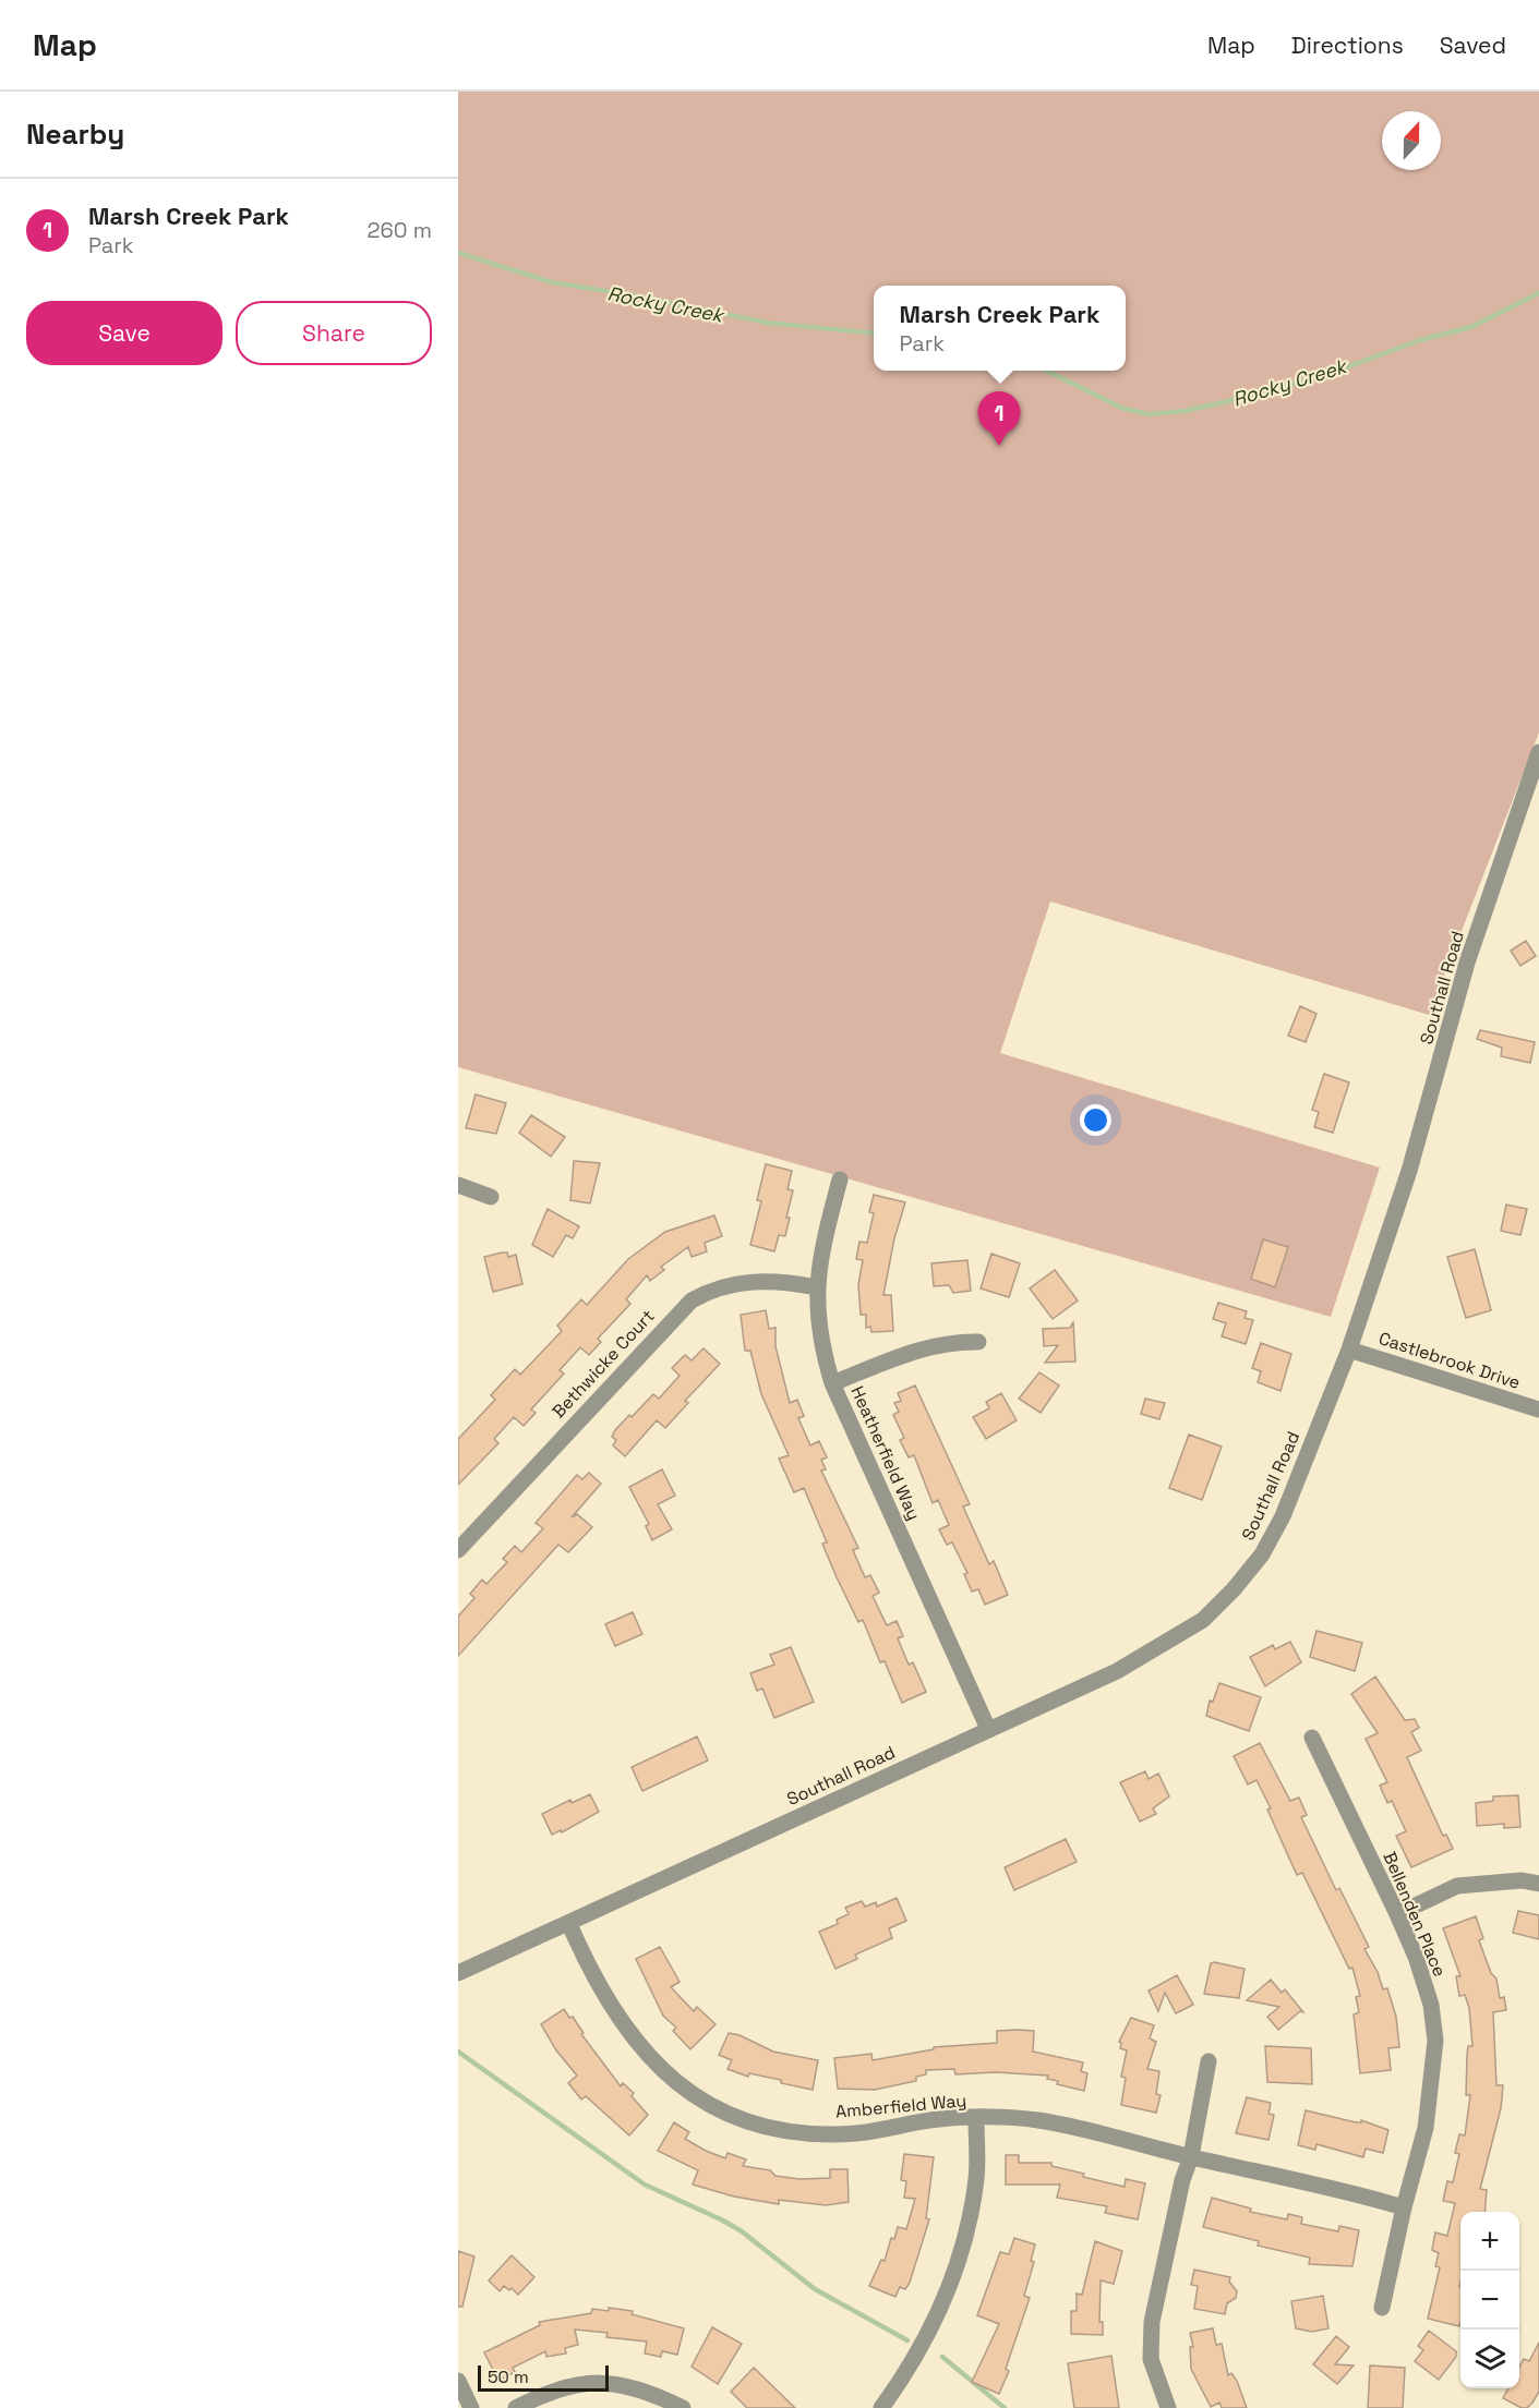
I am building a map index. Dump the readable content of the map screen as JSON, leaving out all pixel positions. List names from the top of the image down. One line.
{"streets":{"street":["Southall Road","Castlebrook Drive","Bethwicke Court","Heatherfield Way","Bellenden Place","Amberfield Way"]},"crossings":[["Southall Road","Castlebrook Drive"],["Southall Road","Heatherfield Way"],["Southall Road","Amberfield Way"],["Bethwicke Court","Heatherfield Way"],["Bellenden Place","Amberfield Way"]],"water":["Rocky Creek"],"scale_bar":"50 m","north":"top","page":{"header":"Map","nav":["Map","Directions","Saved"],"heading":"Nearby","list":[{"mark":"1","name":"Marsh Creek Park","note":"Park","value":"260 m"}],"buttons":["Save","Share"],"popup":["Marsh Creek Park","Park"],"pins":"1","map_buttons":["+","−"],"scale":"50 m"}}
